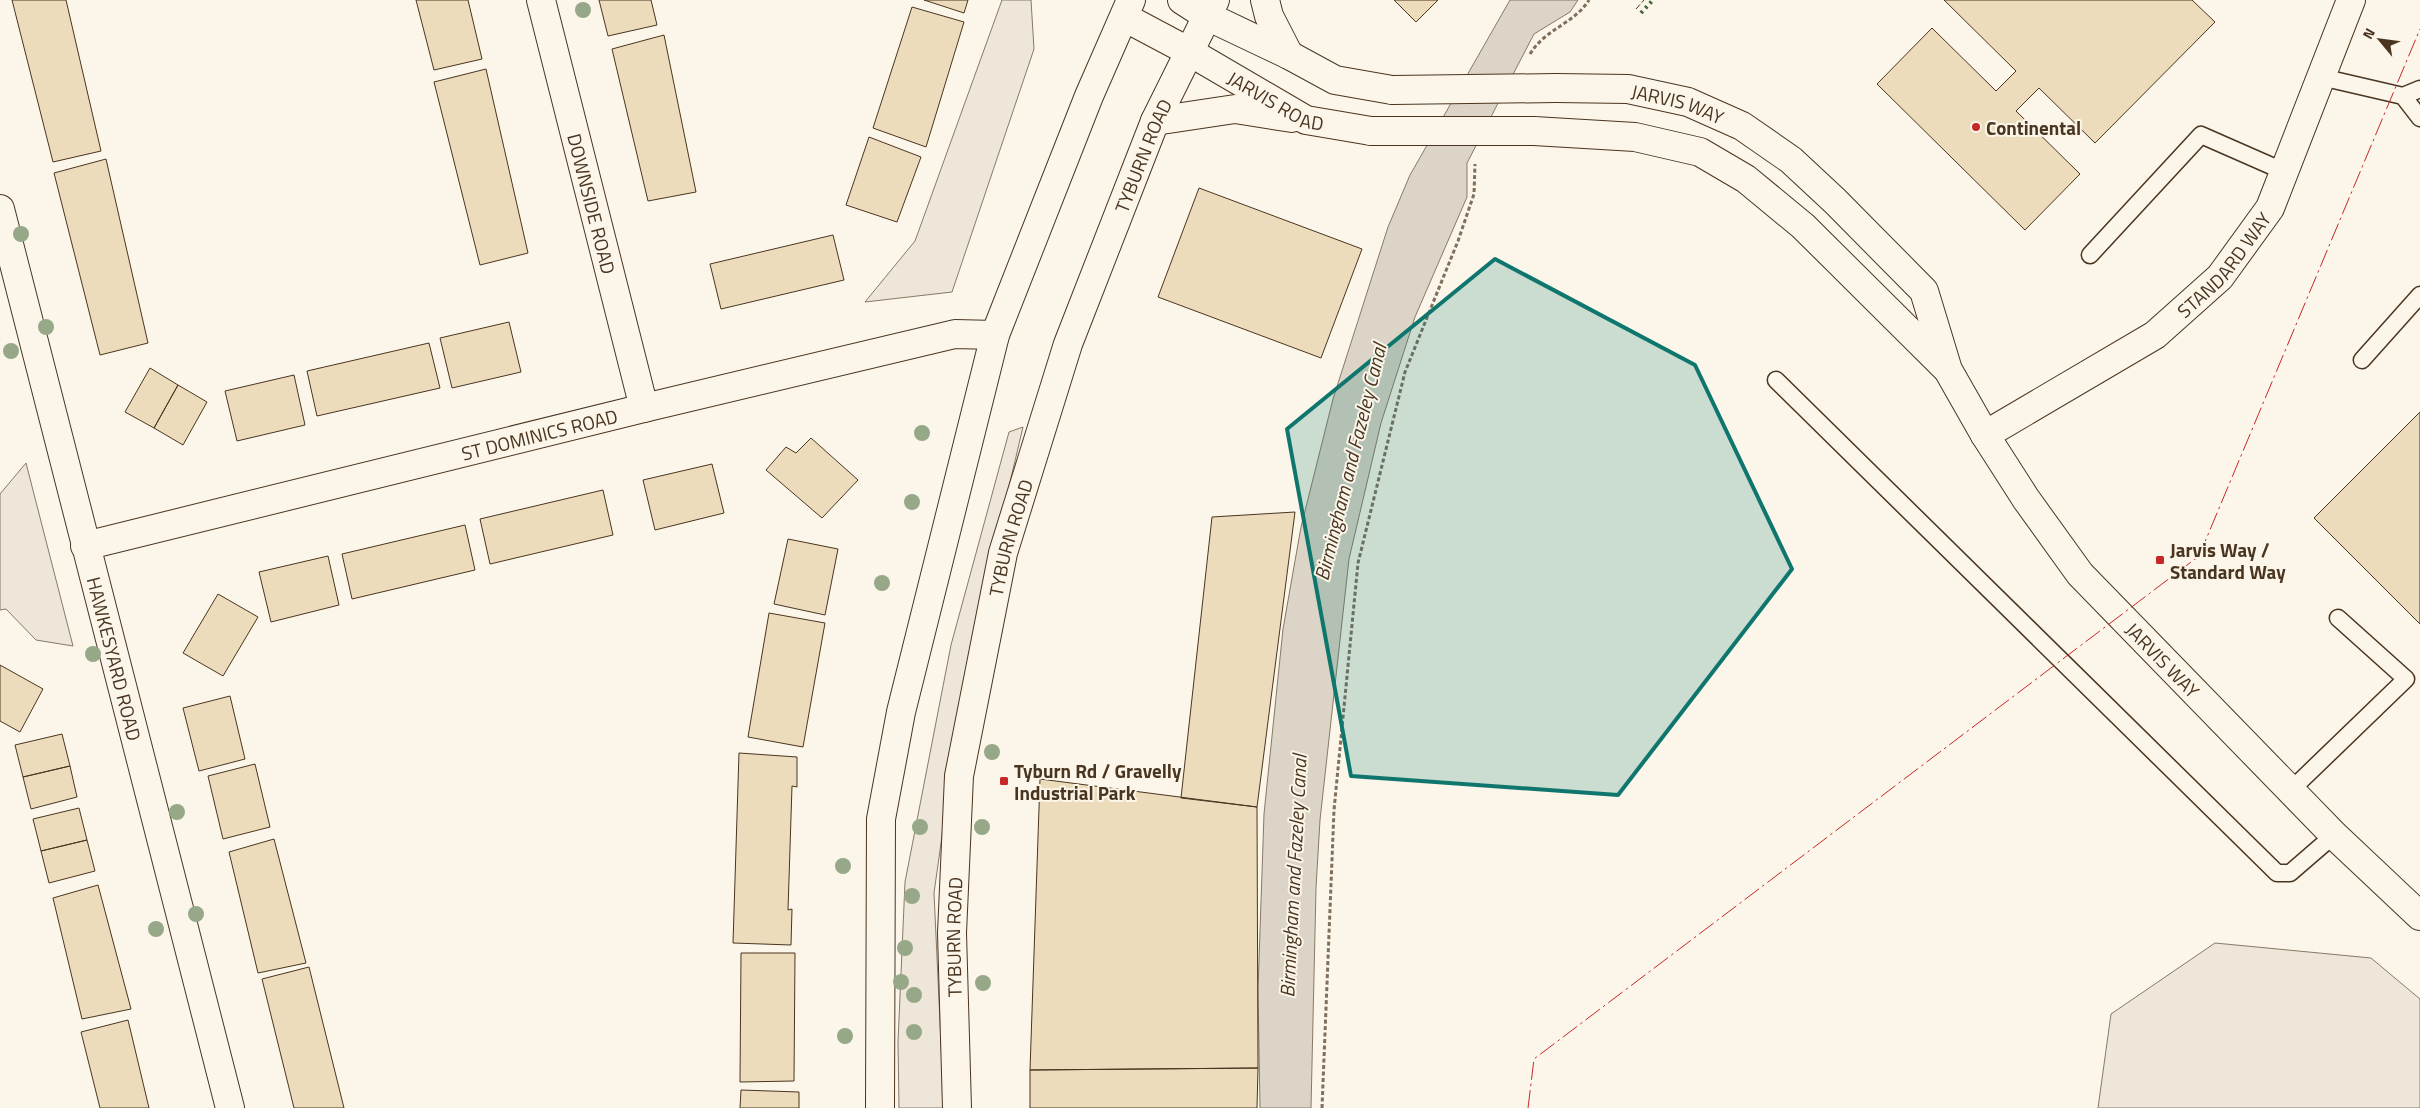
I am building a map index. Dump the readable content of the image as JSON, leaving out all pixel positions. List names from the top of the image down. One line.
{"streets":{"main road":["JARVIS ROAD","JARVIS WAY","TYBURN ROAD","DOWNSIDE ROAD","STANDARD WAY","ST DOMINICS ROAD","HAWKESYARD ROAD"]},"crossings":[["JARVIS ROAD","JARVIS WAY"],["JARVIS ROAD","TYBURN ROAD"],["JARVIS WAY","TYBURN ROAD"],["JARVIS WAY","STANDARD WAY"],["DOWNSIDE ROAD","ST DOMINICS ROAD"],["ST DOMINICS ROAD","HAWKESYARD ROAD"]],"water":["Birmingham and Fazeley Canal"],"places":{"other":["Continental"],"transit":["Jarvis Way / Standard Way","Tyburn Rd / Gravelly Industrial Park"]},"north":"top left"}
